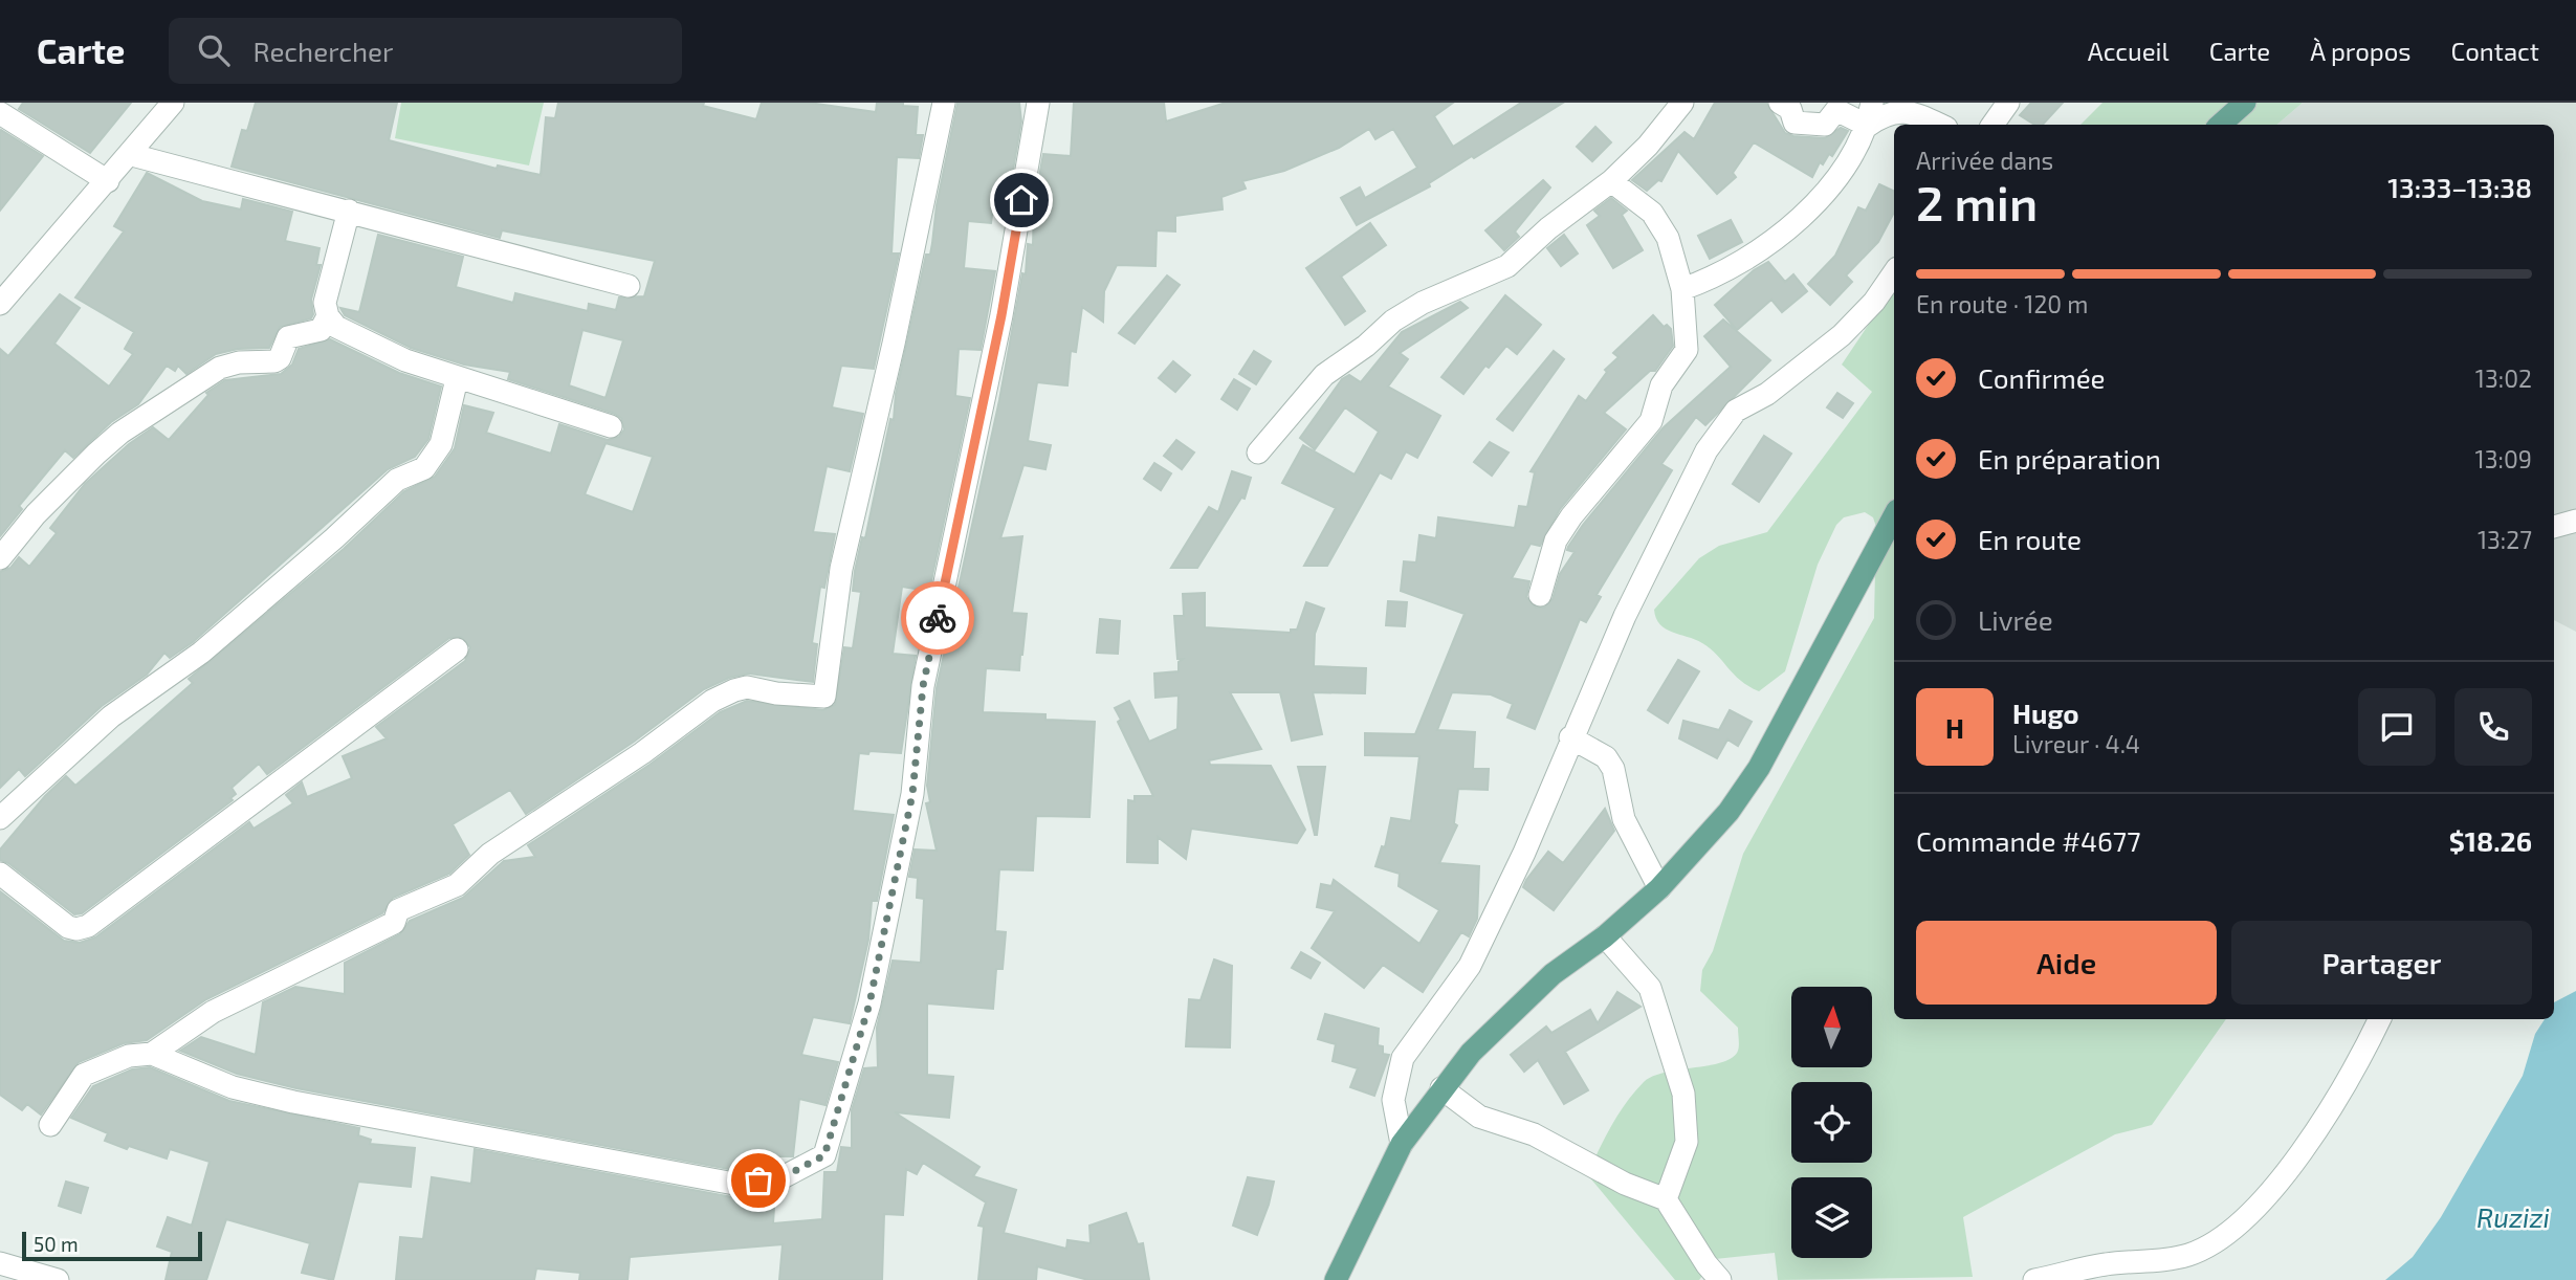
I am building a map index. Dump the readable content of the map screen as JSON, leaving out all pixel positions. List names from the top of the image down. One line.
{"water":["Ruzizi"],"scale_bar":"50 m","north":"top","page":{"header":"Carte","search":"Rechercher","nav":["Accueil","Carte","À propos","Contact"],"heading":["2 min","Arrivée dans","13:33–13:38"],"panel":["Hugo","Livreur · 4.4","Commande #4677","$18.26"],"bar":"En route · 120 m","list":[["Confirmée","13:02"],["En préparation","13:09"],["En route","13:27"],"Livrée"],"round":"H","buttons":["Aide","Partager"],"scale":"50 m"}}
